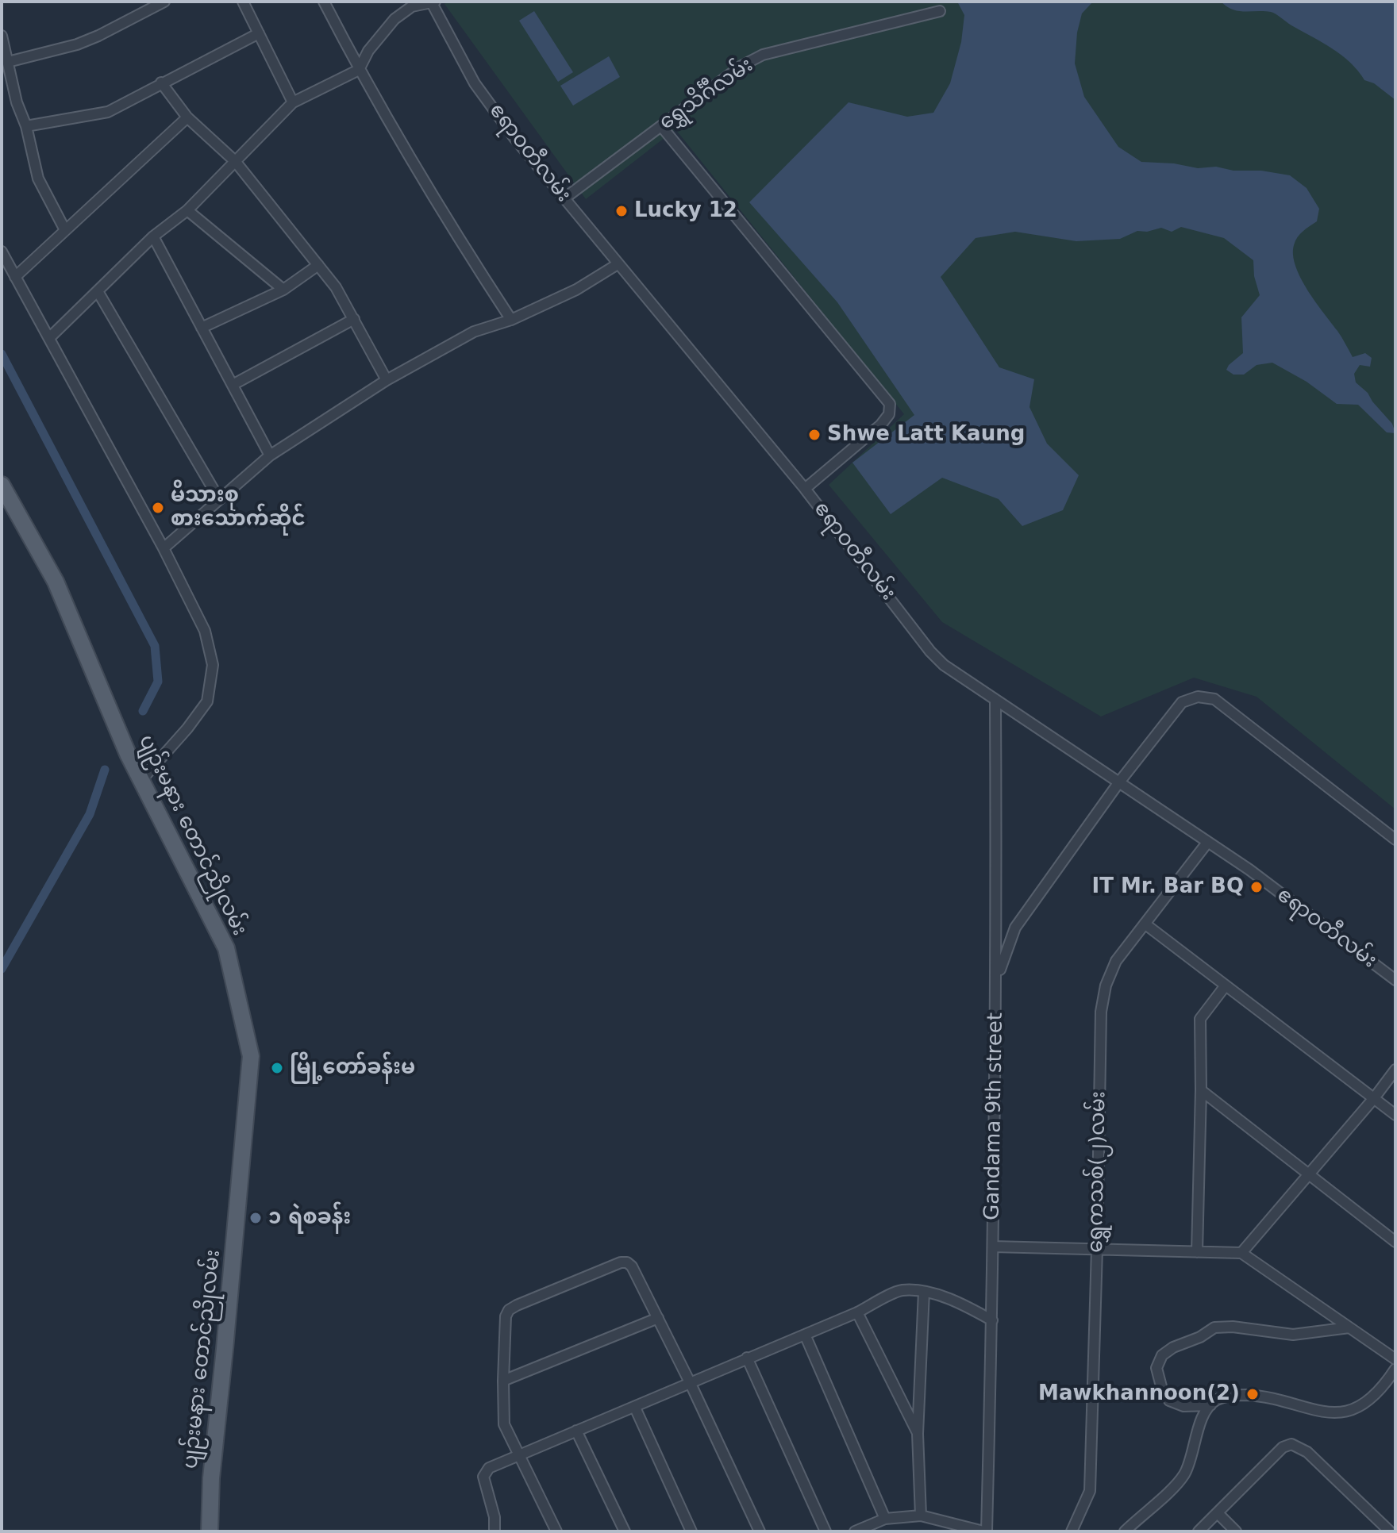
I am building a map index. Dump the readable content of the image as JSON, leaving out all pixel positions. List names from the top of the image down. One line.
{"streets":{"main road":["ပျဉ်းမနား တောင်ညိုလမ်း"],"street":["ရွှေသိင်္ဂီလမ်း","ဧရာဝတီလမ်း","Gandama 9th street","ရွှေကသစ်(၂)လမ်း"]},"crossings":[["ရွှေသိင်္ဂီလမ်း","ဧရာဝတီလမ်း"],["ဧရာဝတီလမ်း","Gandama 9th street"],["ဧရာဝတီလမ်း","ရွှေကသစ်(၂)လမ်း"]],"places":["Lucky 12","Shwe Latt Kaung","မိသားစု စားသောက်ဆိုင်","IT Mr. Bar BQ","မြို့တော်ခန်းမ","၁ ရဲစခန်း","Mawkhannoon(2)"]}
